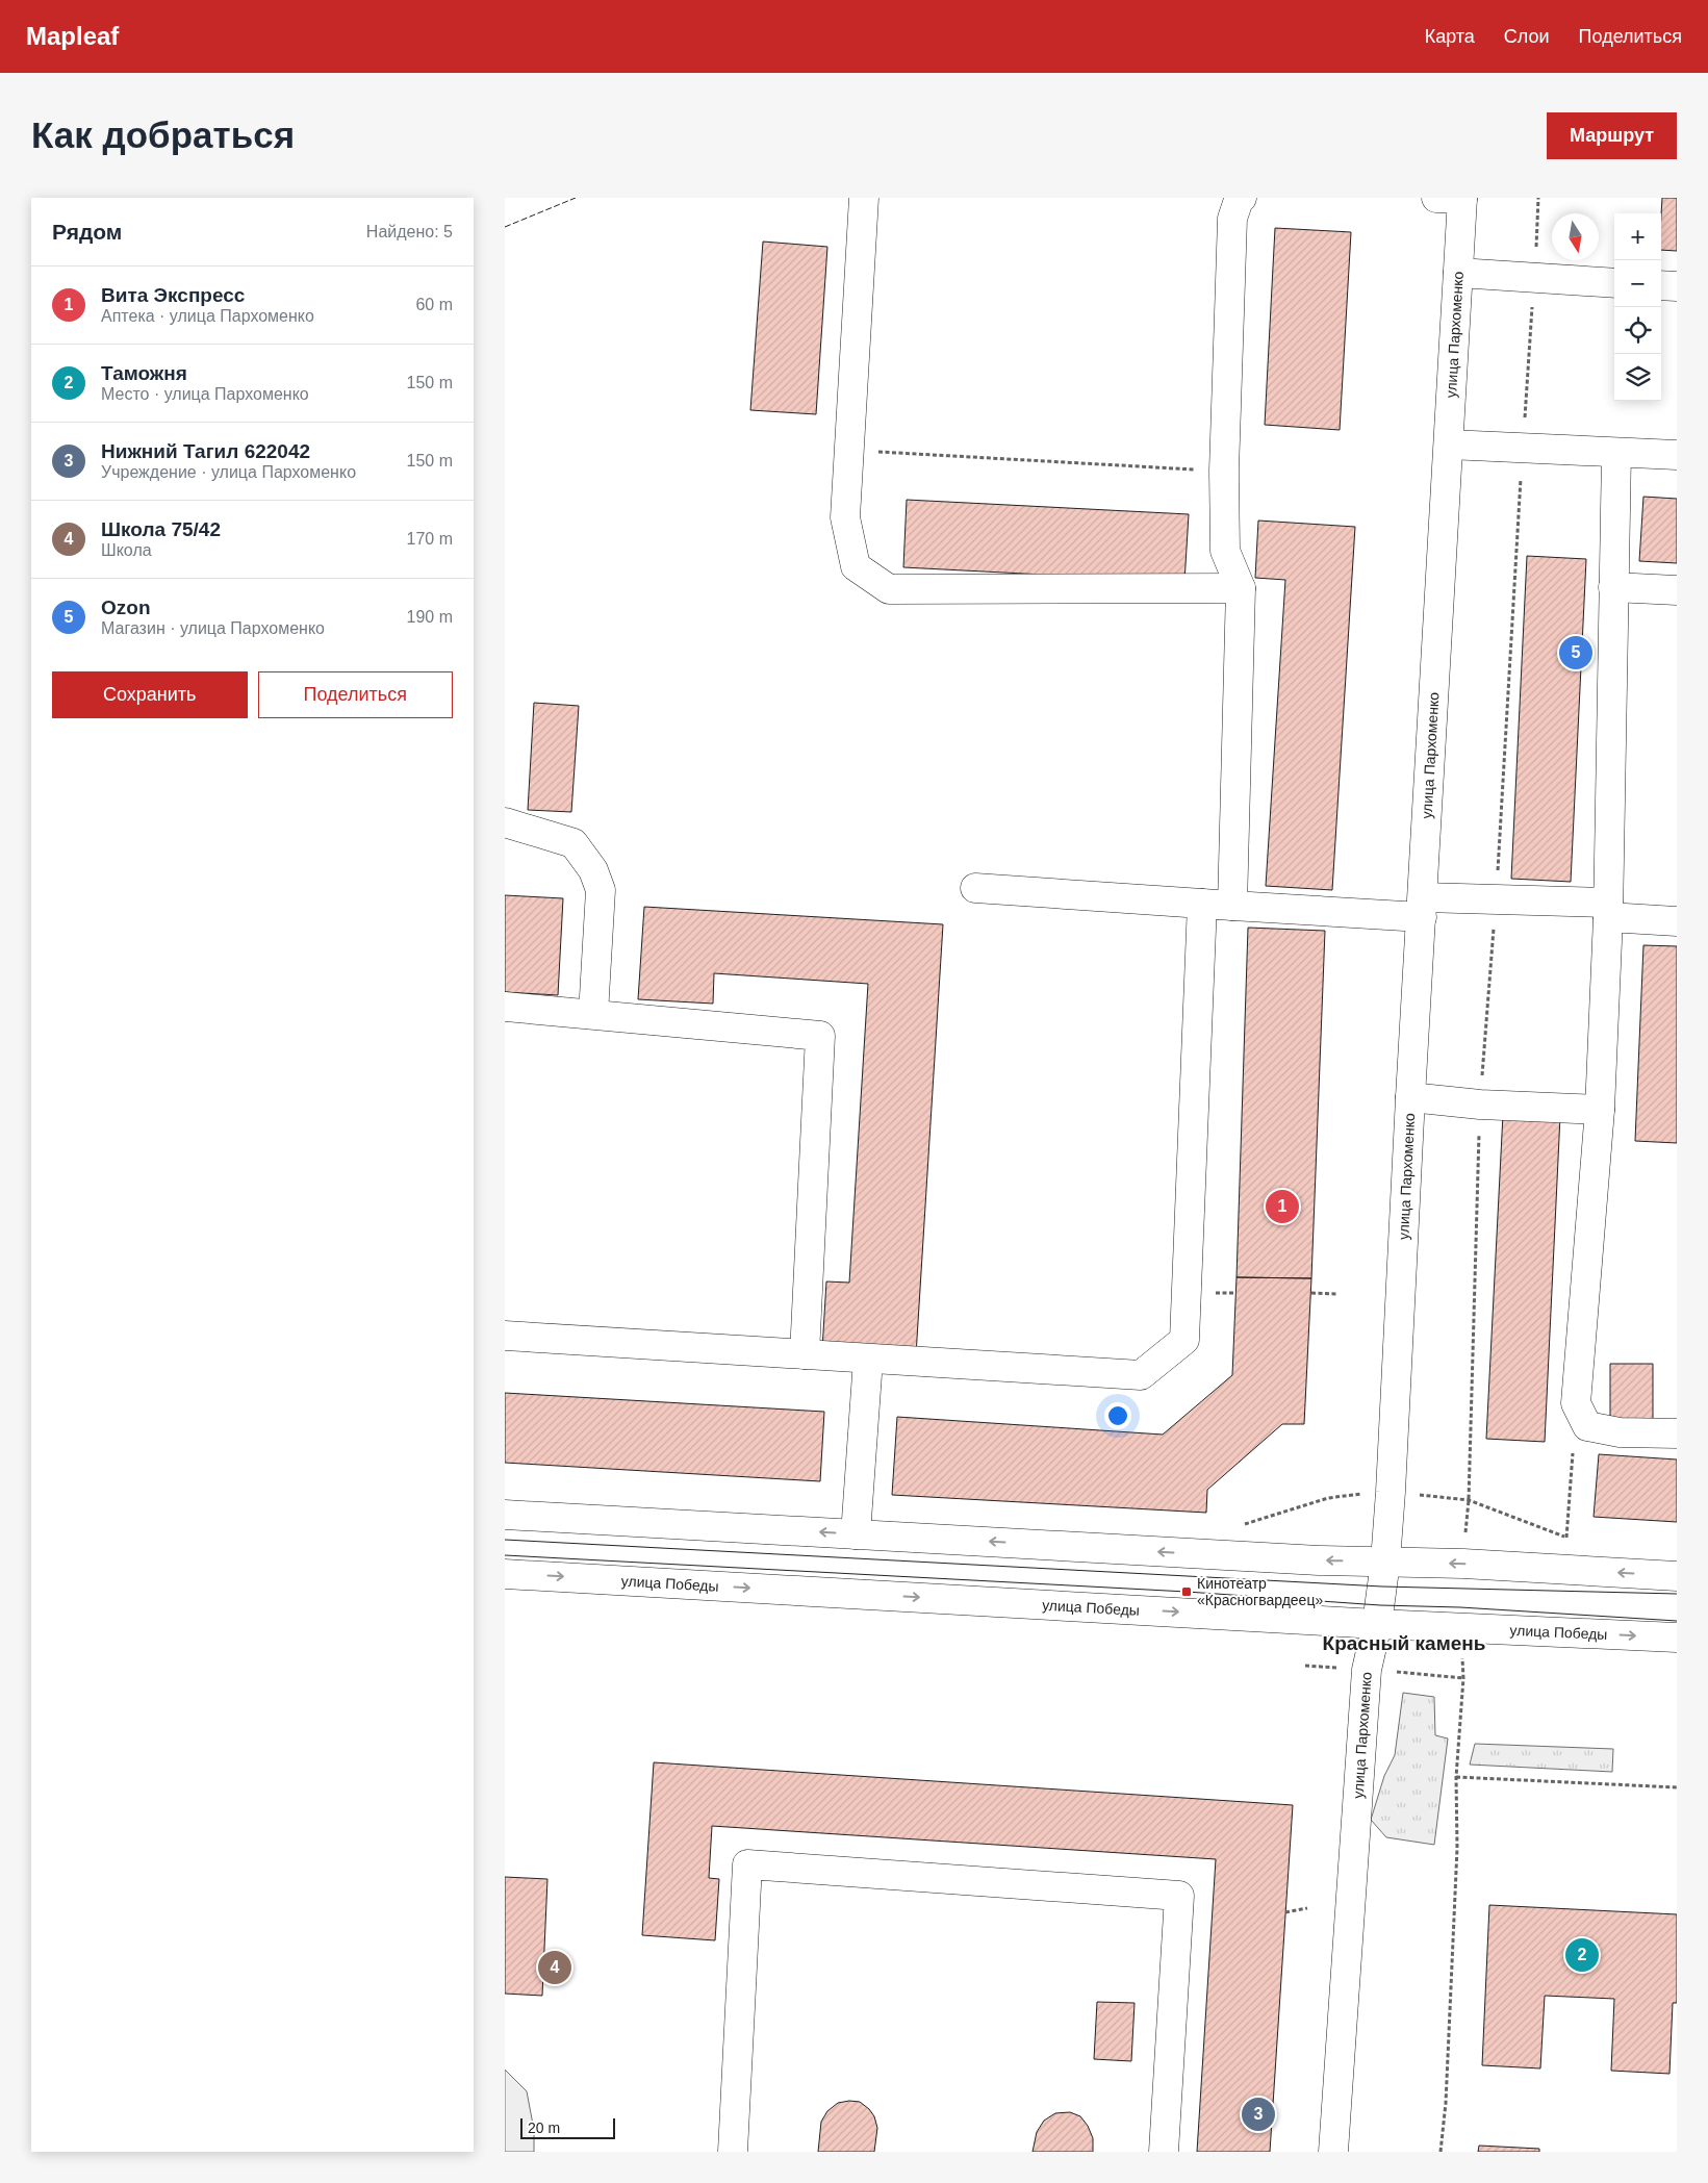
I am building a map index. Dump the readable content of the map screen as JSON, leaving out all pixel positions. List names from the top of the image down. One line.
{"streets":{"main road":["улица Пархоменко","улица Победы"]},"crossings":[["улица Пархоменко","улица Победы"]],"districts":["Красный камень"],"places":{"transit":["Кинотеатр «Красногвардеец»"]},"scale_bar":"20 m","north":"bottom","page":{"header":"Mapleaf","nav":["Карта","Слои","Поделиться"],"buttons":["Маршрут",["Сохранить","Поделиться"]],"title":"Как добраться","heading":["Рядом","Найдено: 5"],"map_buttons":["+","−"],"list":[{"mark":"1","name":"Вита Экспресс","note":"Аптека · улица Пархоменко","value":"60 m"},{"mark":"2","name":"Таможня","note":"Место · улица Пархоменко","value":"150 m"},{"mark":"3","name":"Нижний Тагил 622042","note":"Учреждение · улица Пархоменко","value":"150 m"},{"mark":"4","name":"Школа 75/42","note":"Школа","value":"170 m"},{"mark":"5","name":"Ozon","note":"Магазин · улица Пархоменко","value":"190 m"}],"pins":["5","1","2","4","3"],"scale":"20 m"}}
